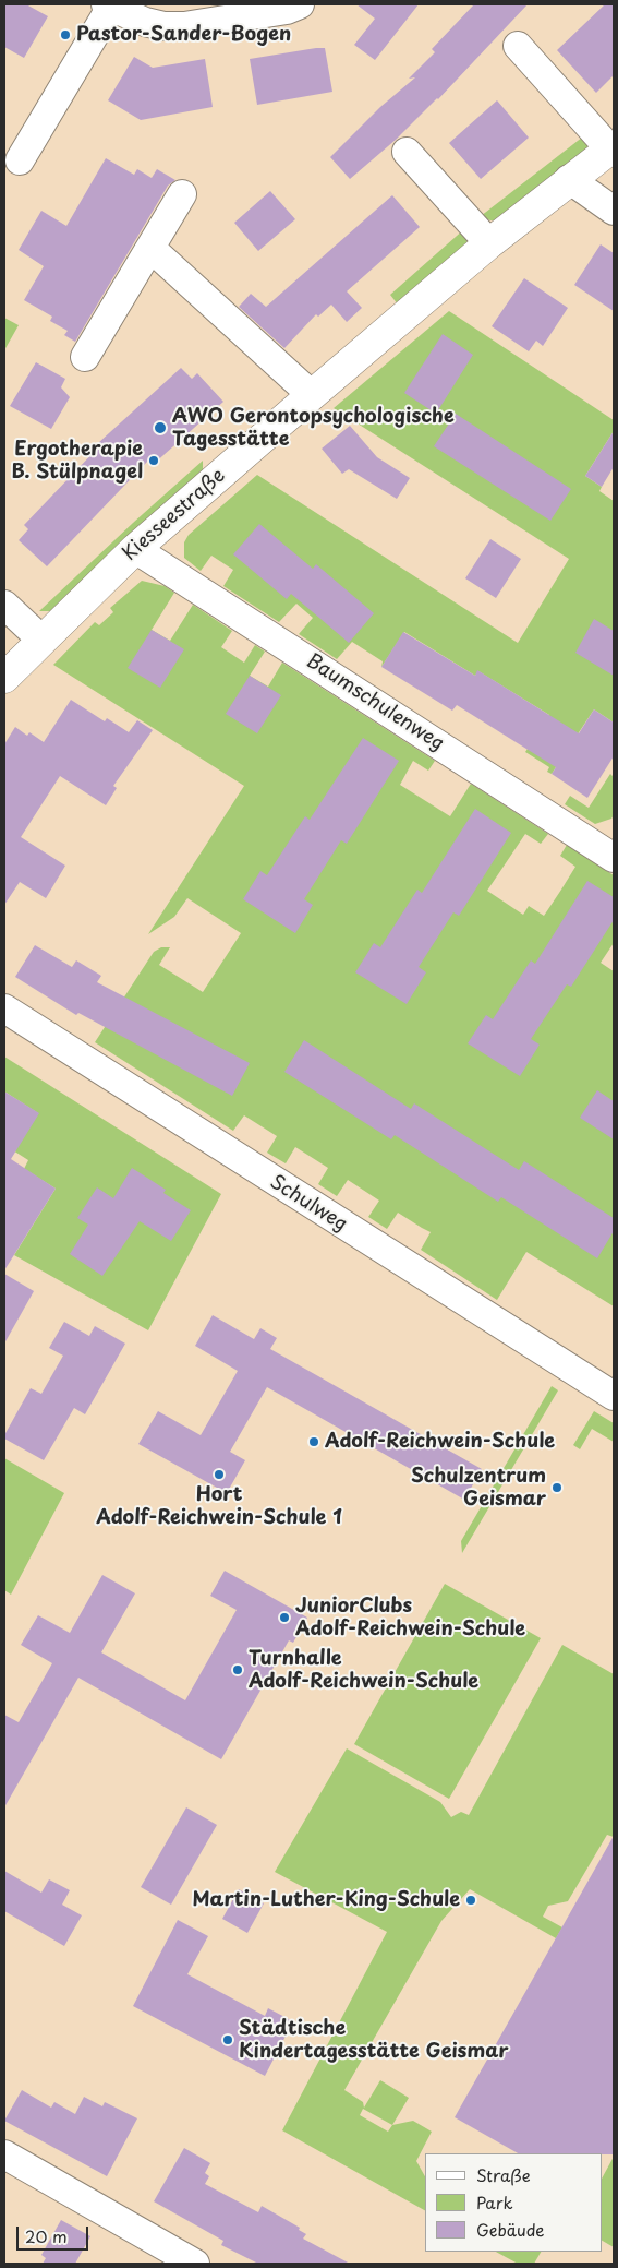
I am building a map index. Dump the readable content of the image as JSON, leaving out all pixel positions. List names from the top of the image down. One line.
{"streets":{"street":["Kiesseestraße","Baumschulenweg","Schulweg"]},"crossings":[["Kiesseestraße","Baumschulenweg"]],"places":["Pastor-Sander-Bogen","AWO Gerontopsychologische Tagesstätte","Ergotherapie B. Stülpnagel","Adolf-Reichwein-Schule","Hort Adolf-Reichwein-Schule 1","Schulzentrum Geismar","JuniorClubs Adolf-Reichwein-Schule","Turnhalle Adolf-Reichwein-Schule","Martin-Luther-King-Schule","Städtische Kindertagesstätte Geismar"],"legend":["Straße","Park","Gebäude"],"scale_bar":"20 m"}
